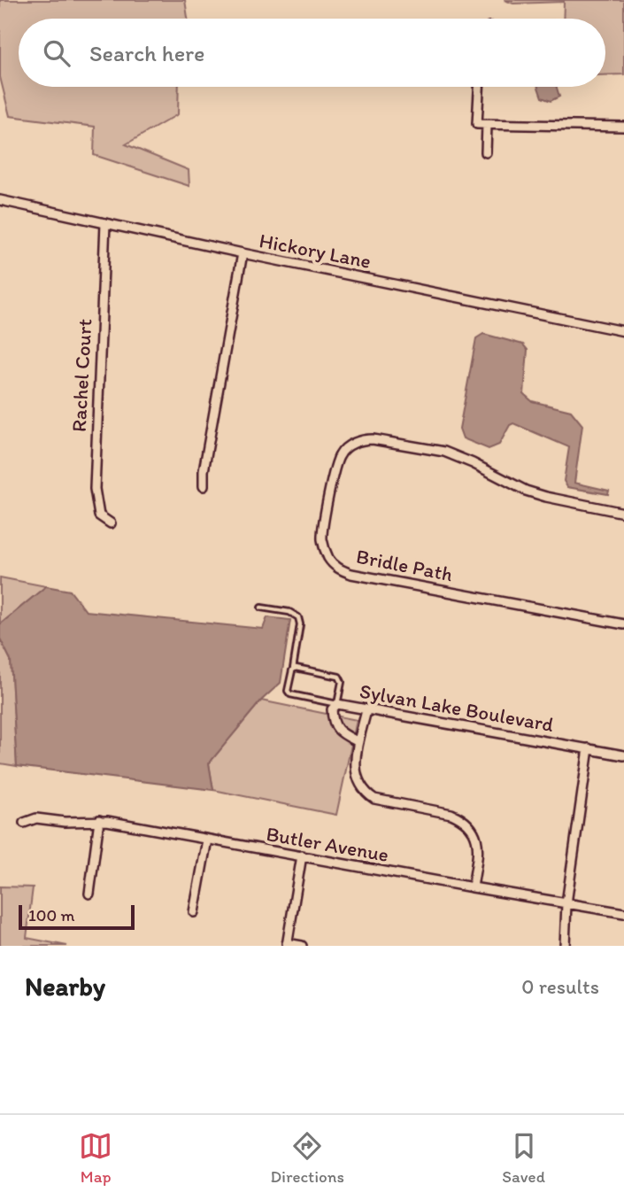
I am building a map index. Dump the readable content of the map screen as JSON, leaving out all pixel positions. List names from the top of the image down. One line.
{"streets":{"street":["Hickory Lane","Rachel Court","Bridle Path","Sylvan Lake Boulevard","Butler Avenue"]},"crossings":[["Hickory Lane","Rachel Court"]],"scale_bar":"100 m","page":{"search":"Search here","scale":"100 m","heading":["Nearby","0 results"],"nav":["Map","Directions","Saved"]}}
